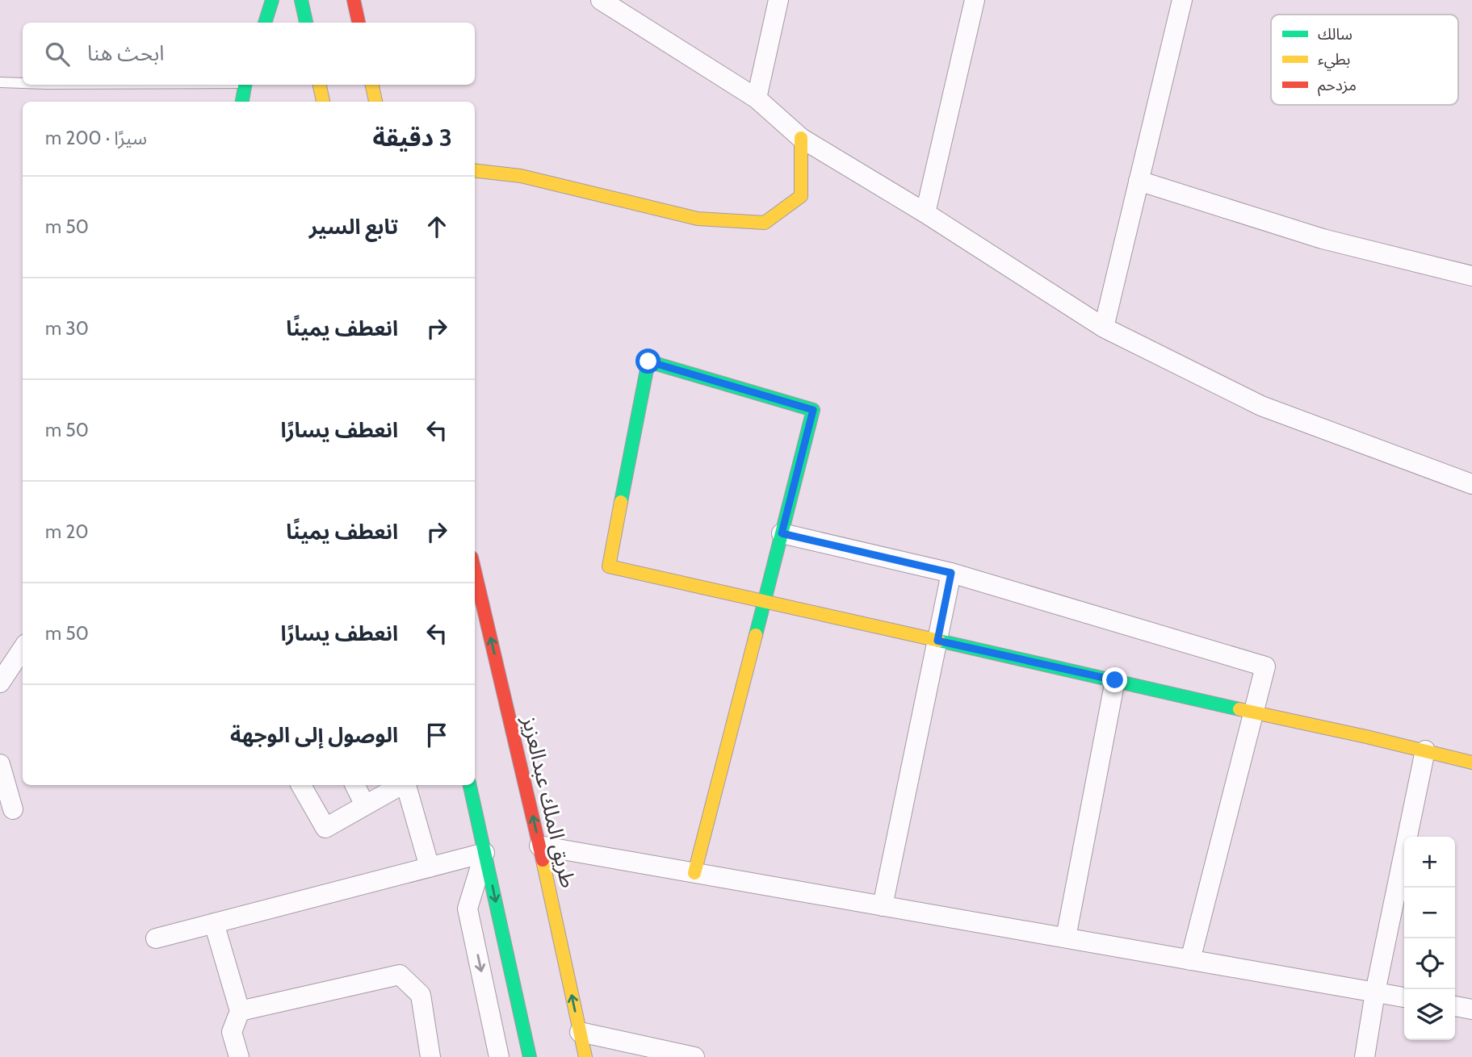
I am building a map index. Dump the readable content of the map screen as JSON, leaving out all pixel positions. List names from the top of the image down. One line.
{"streets":{"main road":["طريق الملك عبدالعزيز"]},"legend":["سالك","بطيء","مزدحم"],"page":{"search":"ابحث هنا","heading":["3 دقيقة","سيرًا · 200 m"],"list":[["تابع السير","50 m"],["انعطف يمينًا","30 m"],["انعطف يسارًا","50 m"],["انعطف يمينًا","20 m"],["انعطف يسارًا","50 m"],"الوصول إلى الوجهة"],"map_buttons":["+","−"]}}
